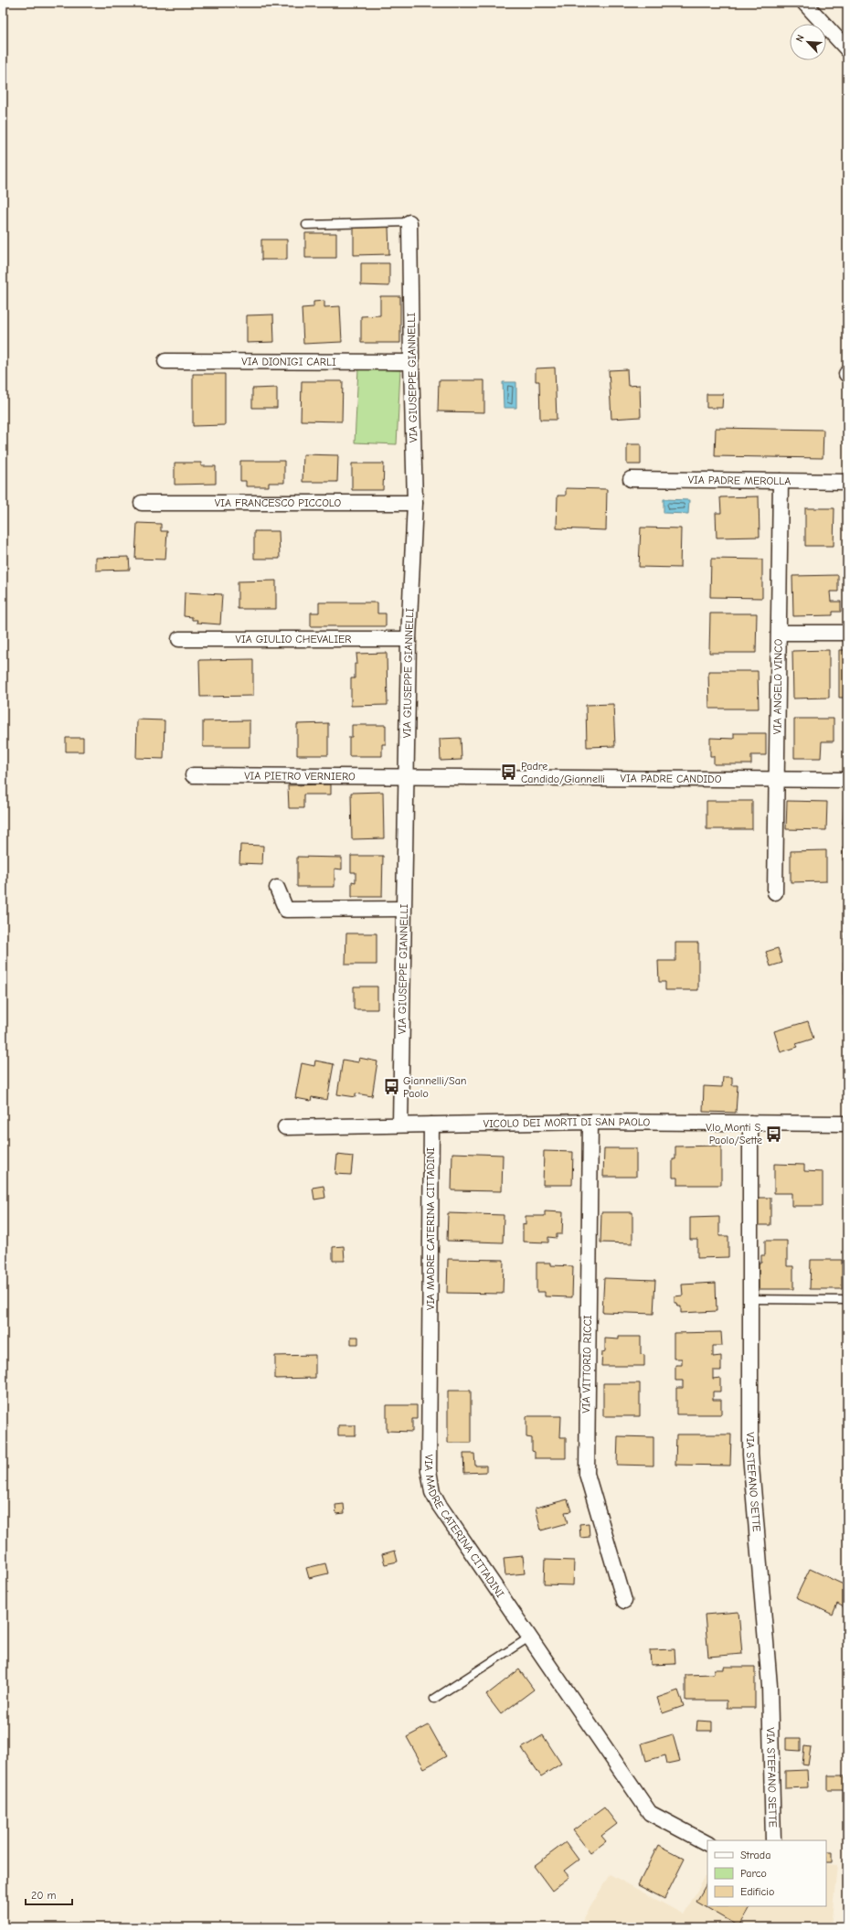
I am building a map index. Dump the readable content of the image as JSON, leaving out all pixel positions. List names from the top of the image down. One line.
{"streets":{"street":["VIA DIONIGI CARLI","VIA GIUSEPPE GIANNELLI","VIA PADRE MEROLLA","VIA FRANCESCO PICCOLO","VIA GIULIO CHEVALIER","VIA ANGELO VINCO","VIA PIETRO VERNIERO","VIA PADRE CANDIDO","VICOLO DEI MORTI DI SAN PAOLO","VIA MADRE CATERINA CITTADINI","VIA VITTORIO RICCI","VIA STEFANO SETTE"]},"crossings":[["VIA DIONIGI CARLI","VIA GIUSEPPE GIANNELLI"],["VIA GIUSEPPE GIANNELLI","VIA FRANCESCO PICCOLO"],["VIA GIUSEPPE GIANNELLI","VIA GIULIO CHEVALIER"],["VIA GIUSEPPE GIANNELLI","VIA PIETRO VERNIERO"],["VIA GIUSEPPE GIANNELLI","VIA PADRE CANDIDO"],["VIA GIUSEPPE GIANNELLI","VICOLO DEI MORTI DI SAN PAOLO"],["VIA PADRE MEROLLA","VIA ANGELO VINCO"],["VIA ANGELO VINCO","VIA PADRE CANDIDO"],["VIA PIETRO VERNIERO","VIA PADRE CANDIDO"],["VICOLO DEI MORTI DI SAN PAOLO","VIA MADRE CATERINA CITTADINI"],["VICOLO DEI MORTI DI SAN PAOLO","VIA VITTORIO RICCI"],["VICOLO DEI MORTI DI SAN PAOLO","VIA STEFANO SETTE"]],"places":{"bus stop":["Padre Candido/Giannelli","Giannelli/San Paolo","V.lo Monti S. Paolo/Sette"]},"legend":["Strada","Parco","Edificio"],"scale_bar":"20 m","north":"top left"}
